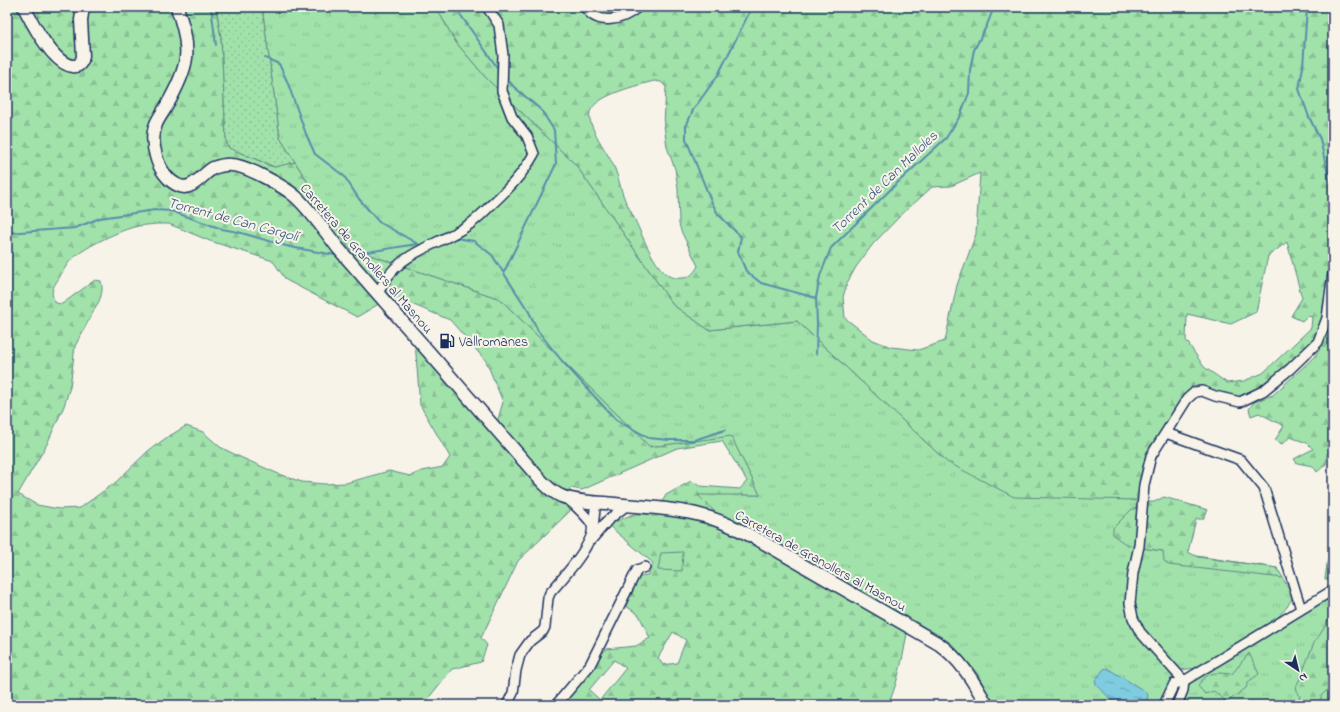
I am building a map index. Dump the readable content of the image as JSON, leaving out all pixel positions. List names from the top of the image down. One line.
{"streets":{"main road":["Carretera de Granollers al Masnou"]},"water":["Torrent de Can Malloles","Torrent de Can Cargolí"],"places":{"fuel station":["Vallromanes"]},"north":"bottom right"}
